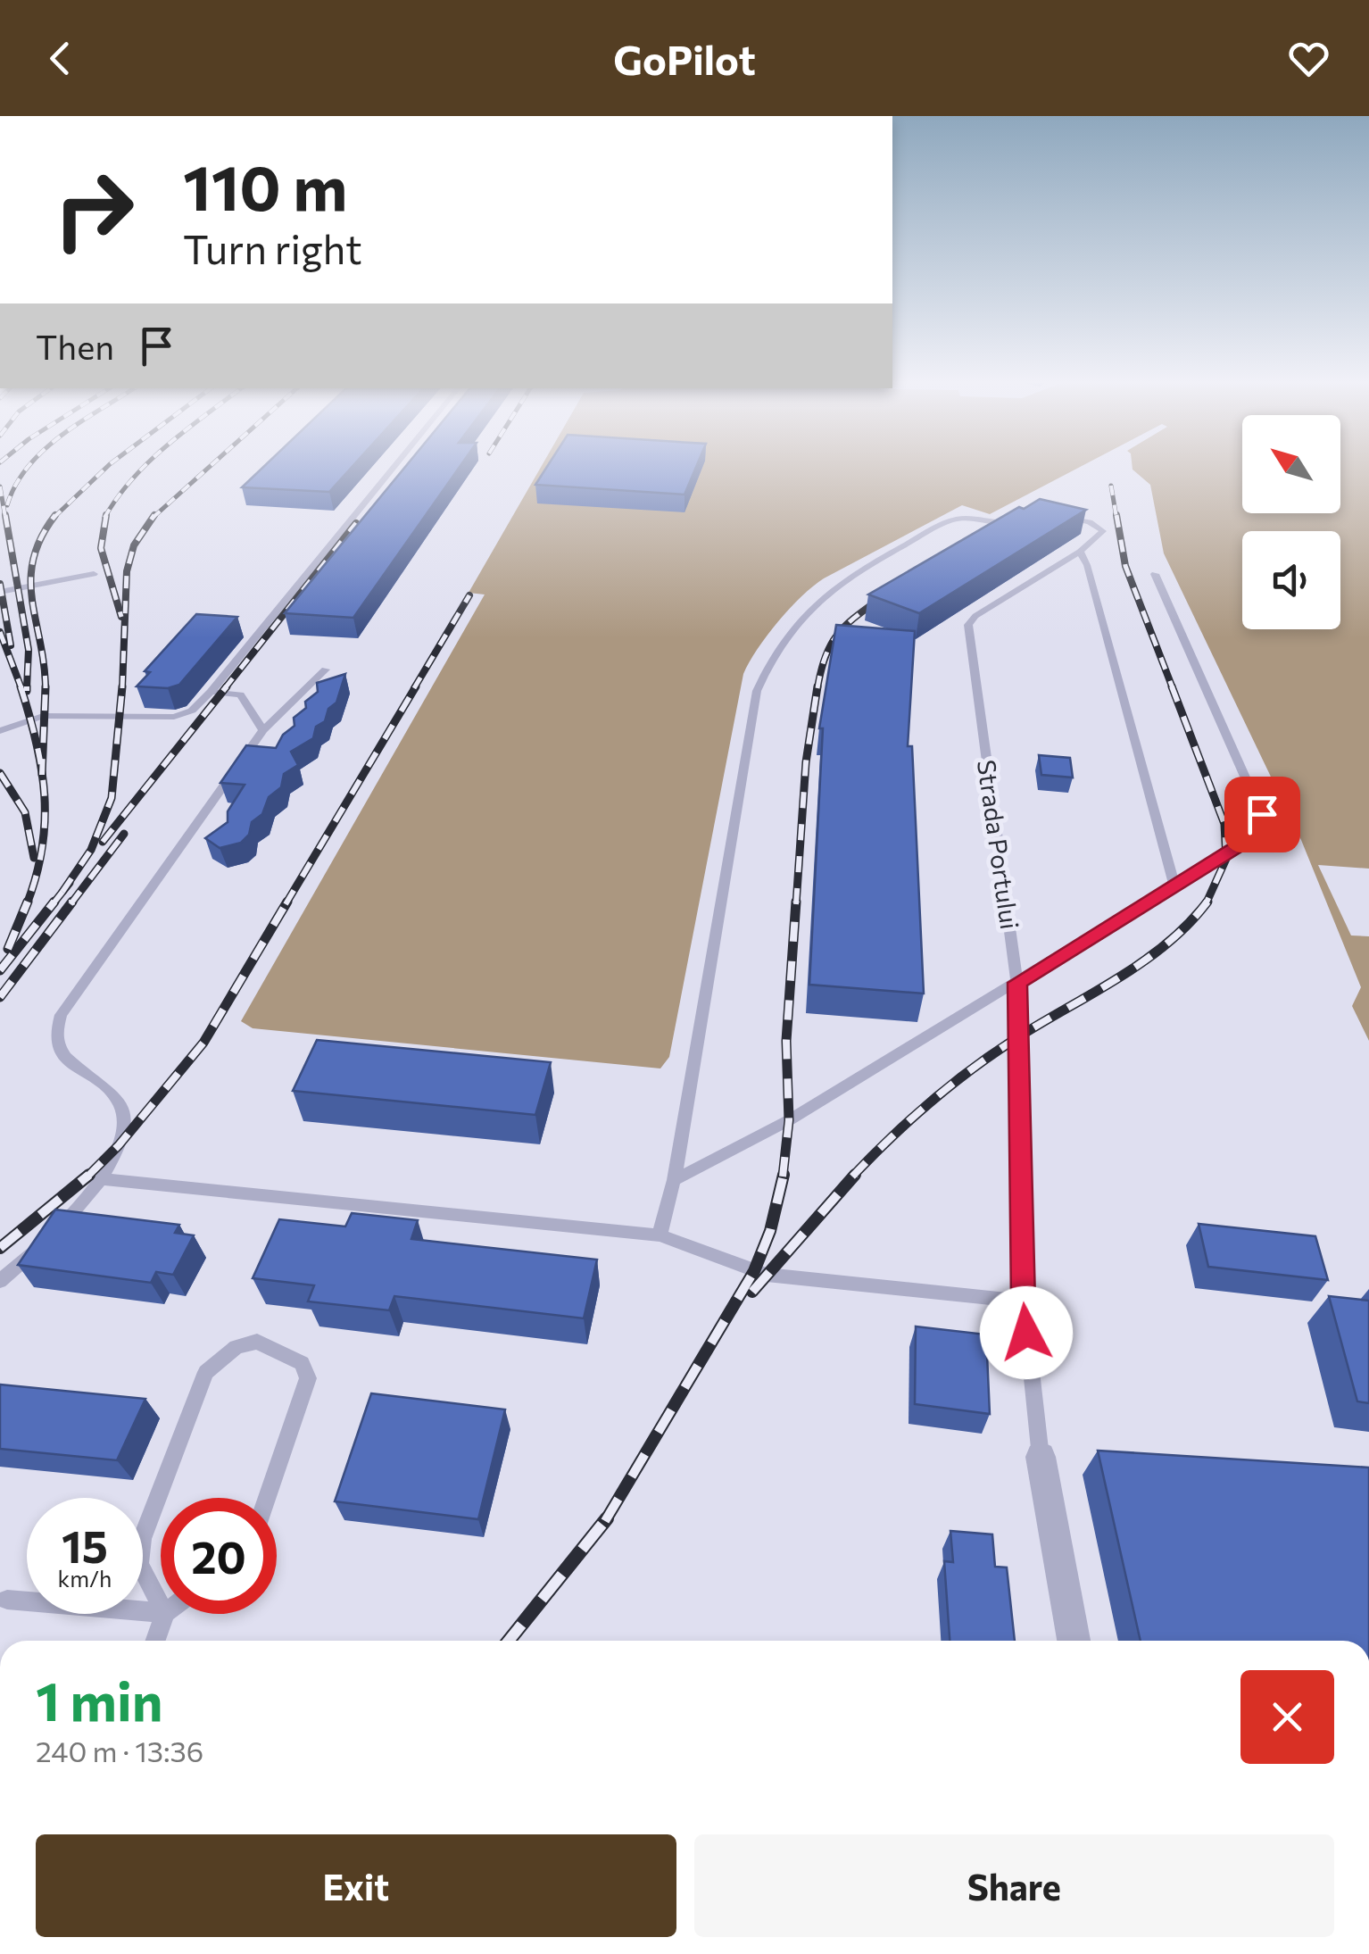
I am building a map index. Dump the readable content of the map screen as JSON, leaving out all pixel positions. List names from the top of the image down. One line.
{"streets":{"street":["Strada Portului"]},"north":"top left","page":{"header":"GoPilot","turn":["110 m","Turn right"],"then":"Then","speed":"15 km/h","limit":"20","heading":["1 min","240 m · 13:36"],"buttons":["Exit","Share"]}}
